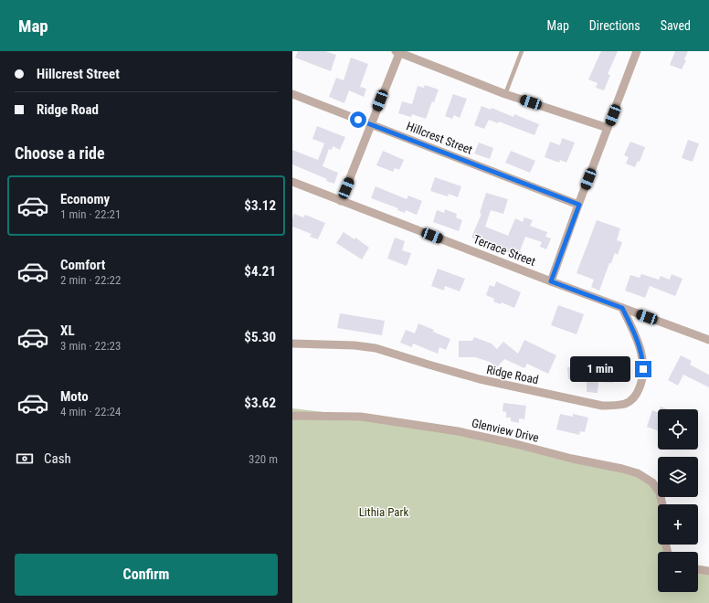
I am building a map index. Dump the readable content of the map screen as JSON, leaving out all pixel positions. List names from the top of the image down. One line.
{"streets":{"street":["Hillcrest Street","Terrace Street","Ridge Road","Glenview Drive"]},"crossings":[["Terrace Street","Ridge Road"]],"parks":["Lithia Park"],"page":{"header":"Map","nav":["Map","Directions","Saved"],"banner":["Hillcrest Street","Ridge Road"],"heading":"Choose a ride","list":[{"name":"Economy","note":"1 min · 22:21","value":"$3.12"},{"name":"Comfort","note":"2 min · 22:22","value":"$4.21"},{"name":"XL","note":"3 min · 22:23","value":"$5.30"},{"name":"Moto","note":"4 min · 22:24","value":"$3.62"}],"bubble":"1 min","map_buttons":["+","−"],"pay":["Cash","320 m"],"buttons":"Confirm"}}
